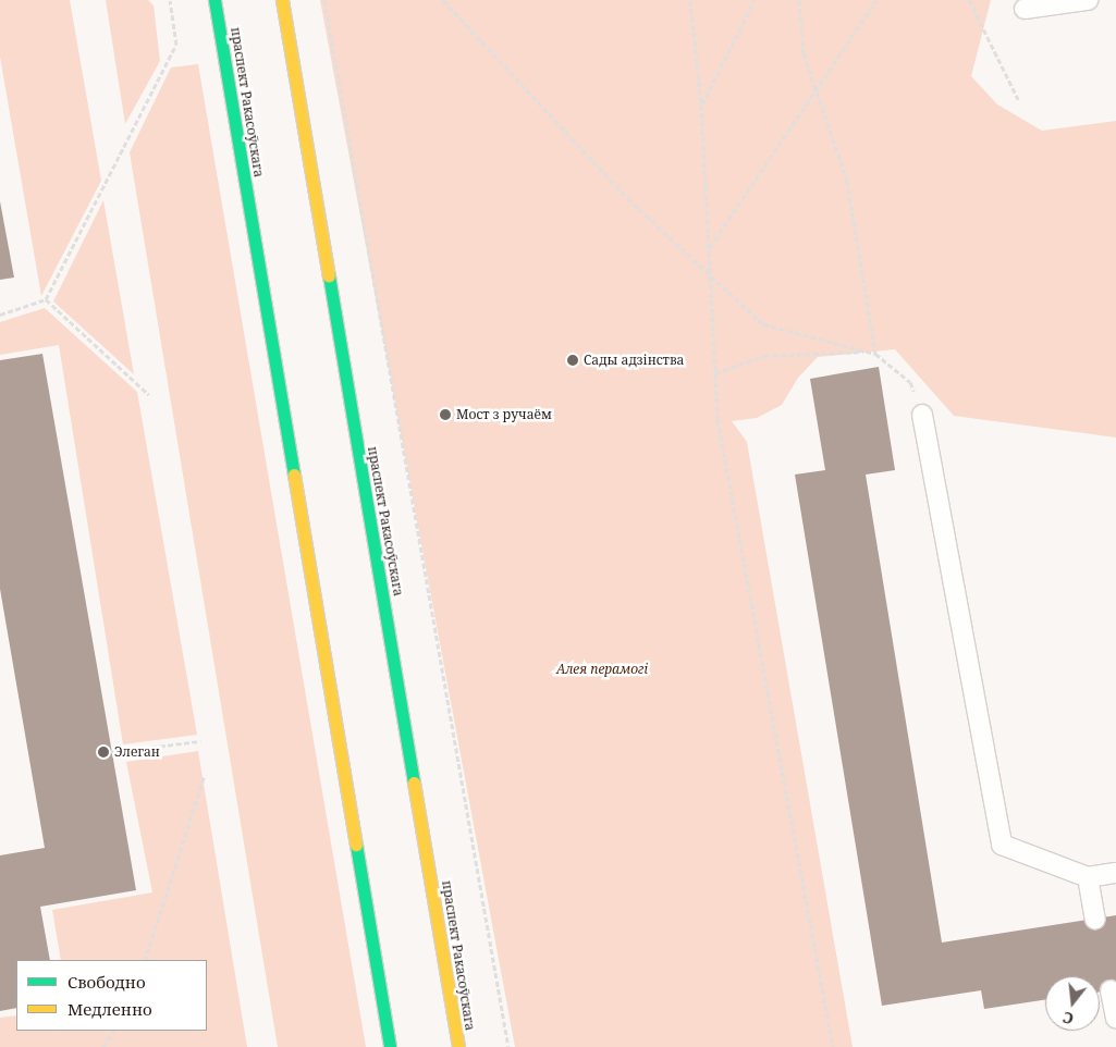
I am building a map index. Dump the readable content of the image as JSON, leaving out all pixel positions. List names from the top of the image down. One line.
{"streets":{"main road":["праспект Ракасоўскага"]},"parks":["Алея перамогі"],"places":["Сады адзінства","Мост з ручаём","Элеган"],"legend":["Свободно","Медленно"],"north":"bottom"}
